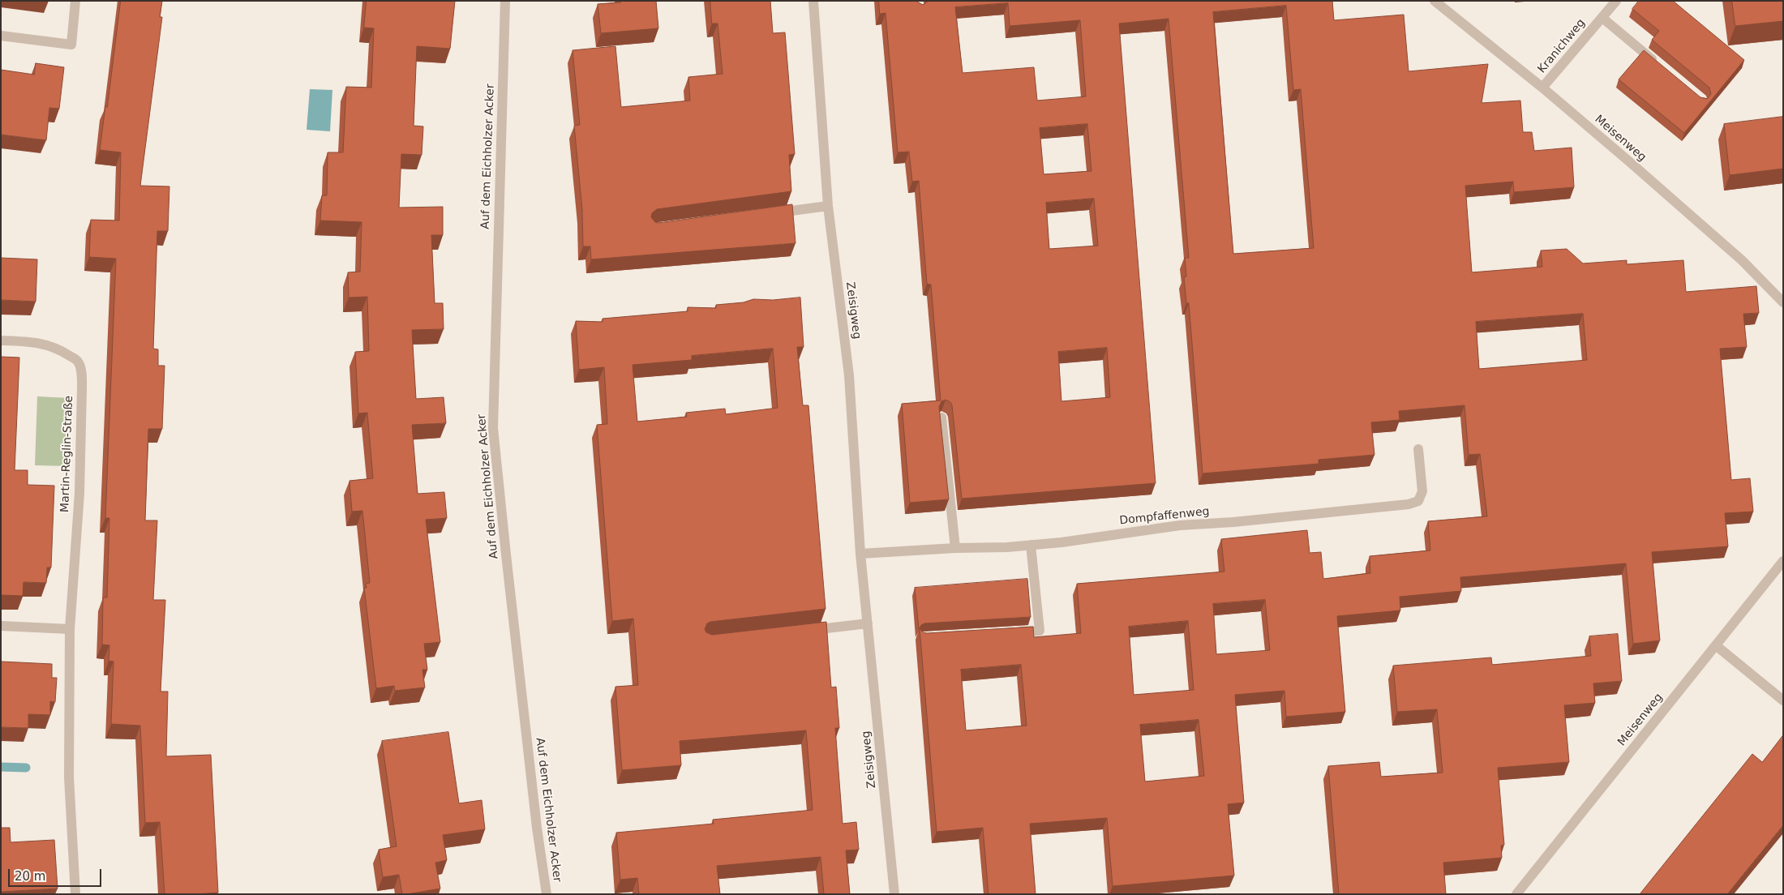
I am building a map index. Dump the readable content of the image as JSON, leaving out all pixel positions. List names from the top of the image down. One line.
{"streets":{"street":["Kranichweg","Meisenweg","Auf dem Eichholzer Acker","Zeisigweg","Martin-Reglin-Straße","Dompfaffenweg"]},"crossings":[["Kranichweg","Meisenweg"],["Zeisigweg","Dompfaffenweg"]],"scale_bar":"20 m"}
